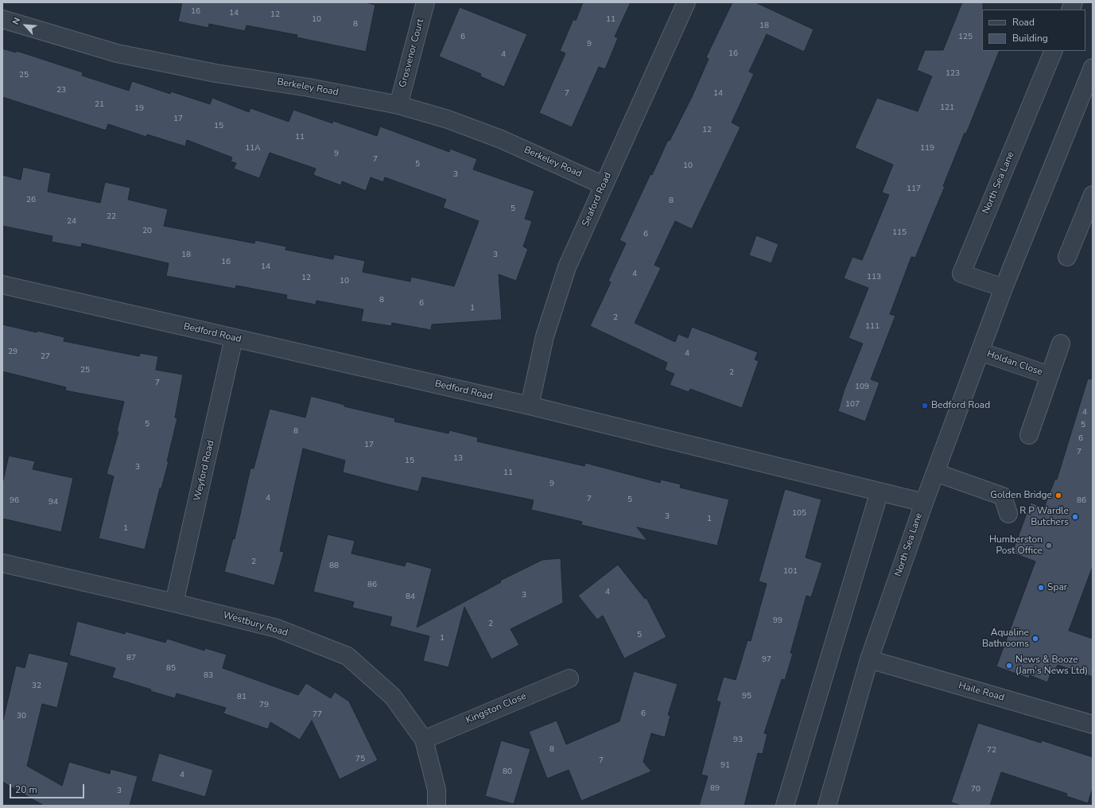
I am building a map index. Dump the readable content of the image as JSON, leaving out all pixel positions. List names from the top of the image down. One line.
{"streets":{"street":["Grosvenor Court","Berkeley Road","North Sea Lane","Seaford Road","Bedford Road","Holdan Close","Weyford Road","Westbury Road","Haile Road","Kingston Close"]},"crossings":[["Grosvenor Court","Berkeley Road"],["Berkeley Road","Seaford Road"],["North Sea Lane","Bedford Road"],["North Sea Lane","Holdan Close"],["North Sea Lane","Haile Road"],["Seaford Road","Bedford Road"],["Bedford Road","Weyford Road"],["Weyford Road","Westbury Road"],["Westbury Road","Kingston Close"]],"places":["Bedford Road","Golden Bridge","R P Wardle Butchers","Humberston Post Office","Spar","Aqualine Bathrooms","News & Booze (Jam's News Ltd)"],"house_numbers":["16","14","12","10","11","8","18","6","125","9","16","4","123","25","23","7","14","21","121","19","17","15","12","11","11A","119","9","7","5","10","3","117","26","8","5","22","24","20","115","6","18","3","16","14","4","113","12","10","8","6","1","2","111","29","4","27","25","2","7","109","107","4","5","5","8","6","17","7","13","15","3","11","9","4","7","5","96","86","94","105","3","1","1","2","88","101","86","4","3","84","99","2","5","1","87","97","85","83","32","95","81","79","6","77","30","93","8","72","75","7","91","80","4","89","70","3"],"legend":["Road","Building"],"scale_bar":"20 m","north":"top left"}
